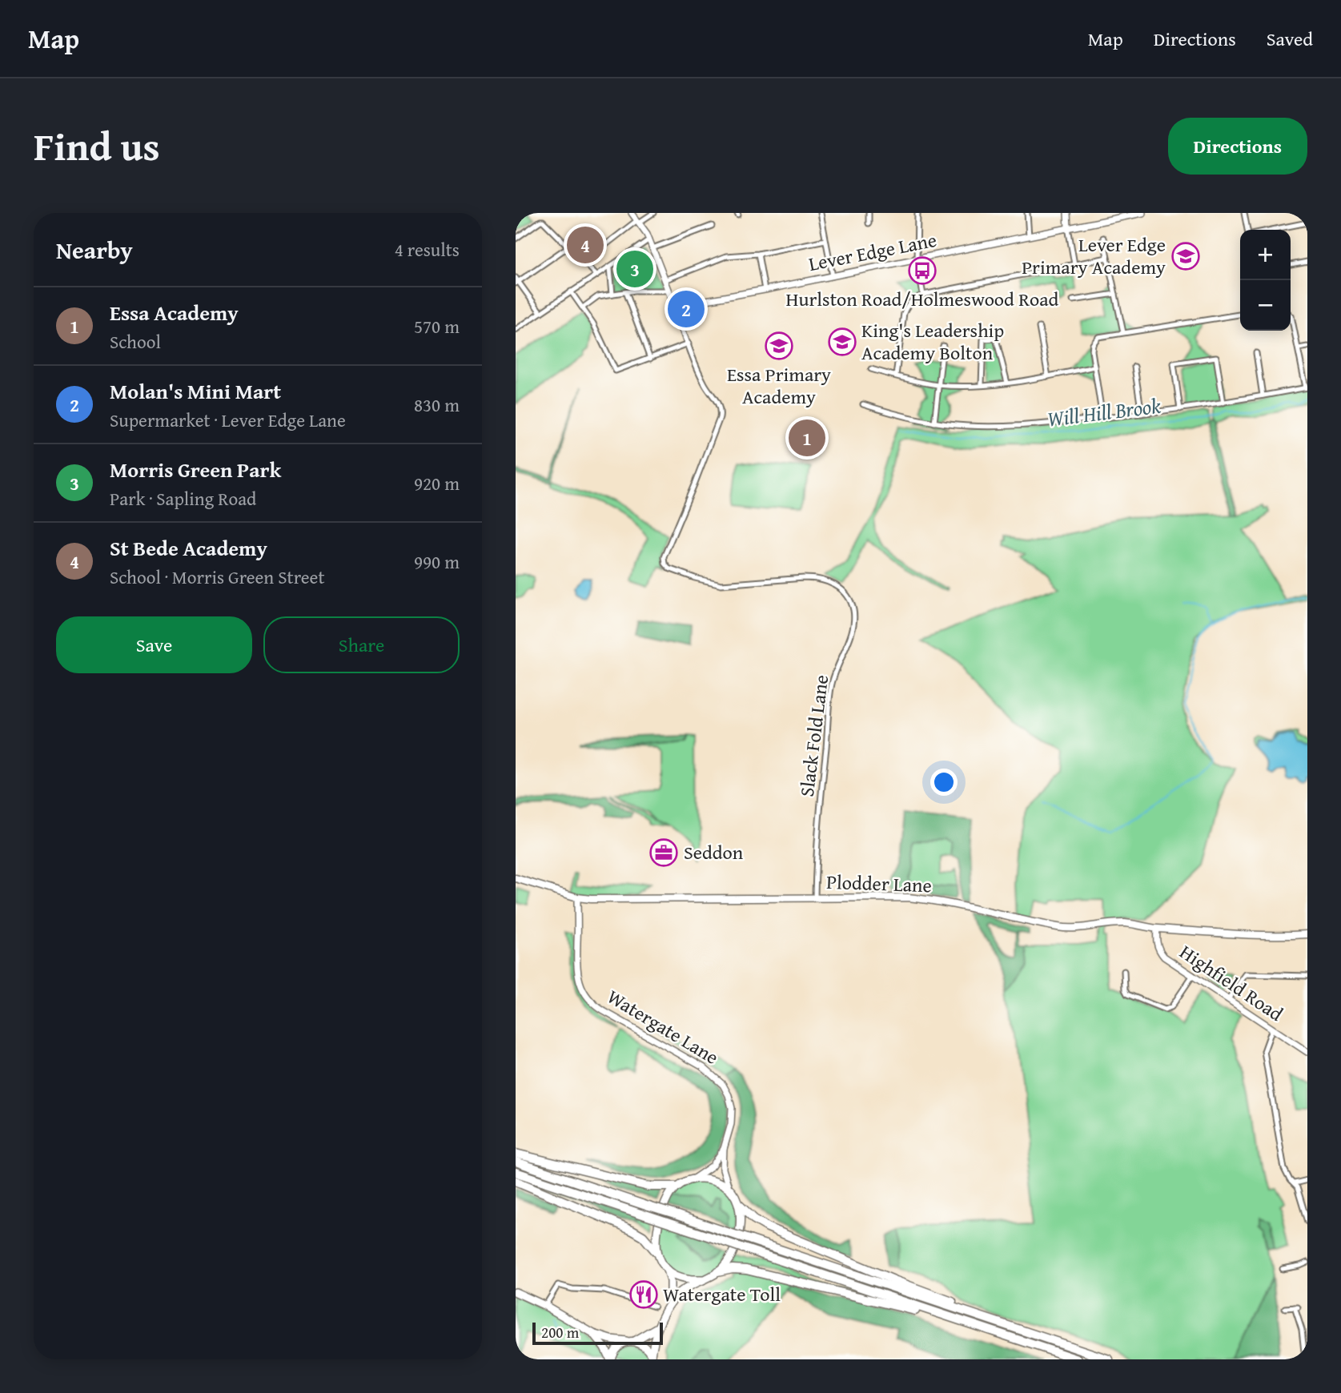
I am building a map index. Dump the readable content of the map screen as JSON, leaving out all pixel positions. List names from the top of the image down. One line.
{"streets":{"main road":["Plodder Lane"],"street":["Lever Edge Lane","Slack Fold Lane","Highfield Road","Watergate Lane"]},"crossings":[["Slack Fold Lane","Plodder Lane"],["Plodder Lane","Highfield Road"],["Plodder Lane","Watergate Lane"]],"water":["Will Hill Brook"],"places":{"school or university":["Lever Edge Primary Academy","King's Leadership Academy Bolton","Essa Primary Academy"],"bus stop":["Hurlston Road/Holmeswood Road"],"office":["Seddon"],"restaurant":["Watergate Toll"]},"scale_bar":"200 m","page":{"header":"Map","nav":["Map","Directions","Saved"],"title":"Find us","buttons":["Directions",["Save","Share"]],"heading":["Nearby","4 results"],"pins":["4","3","2","1"],"map_buttons":["+","−"],"list":[{"mark":"1","name":"Essa Academy","note":"School","value":"570 m"},{"mark":"2","name":"Molan's Mini Mart","note":"Supermarket · Lever Edge Lane","value":"830 m"},{"mark":"3","name":"Morris Green Park","note":"Park · Sapling Road","value":"920 m"},{"mark":"4","name":"St Bede Academy","note":"School · Morris Green Street","value":"990 m"}],"scale":"200 m"}}
